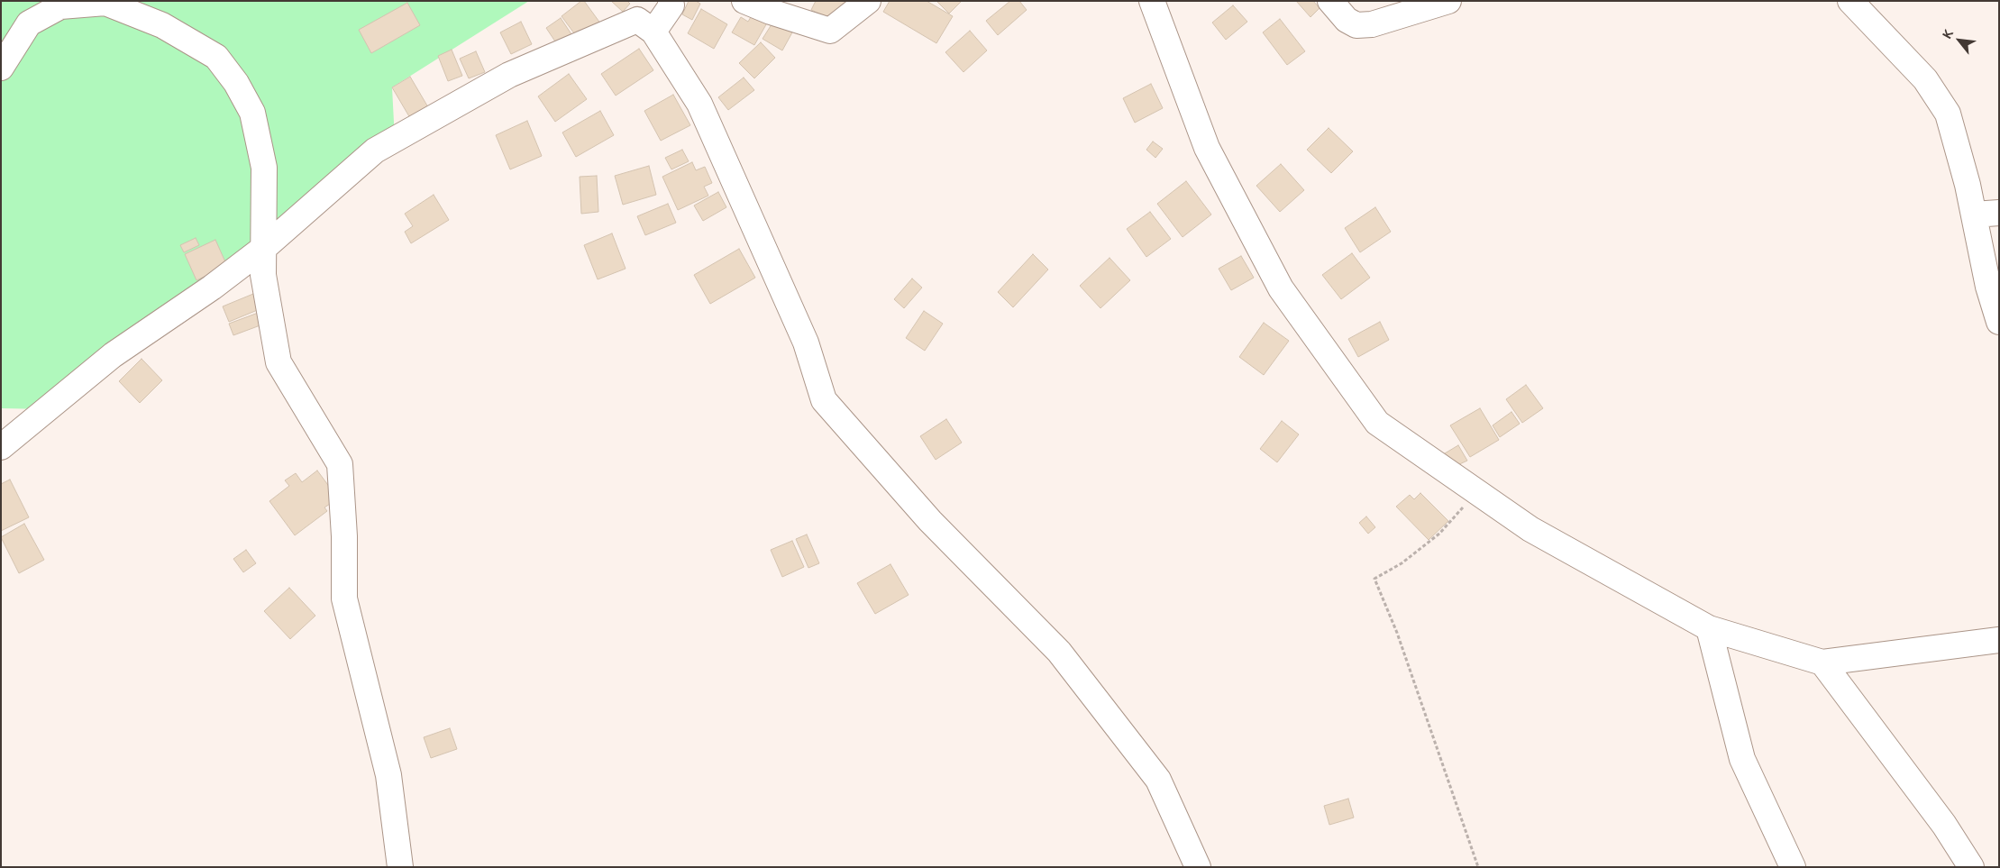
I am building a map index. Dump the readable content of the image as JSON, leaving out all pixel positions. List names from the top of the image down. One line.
{"north":"top left"}
